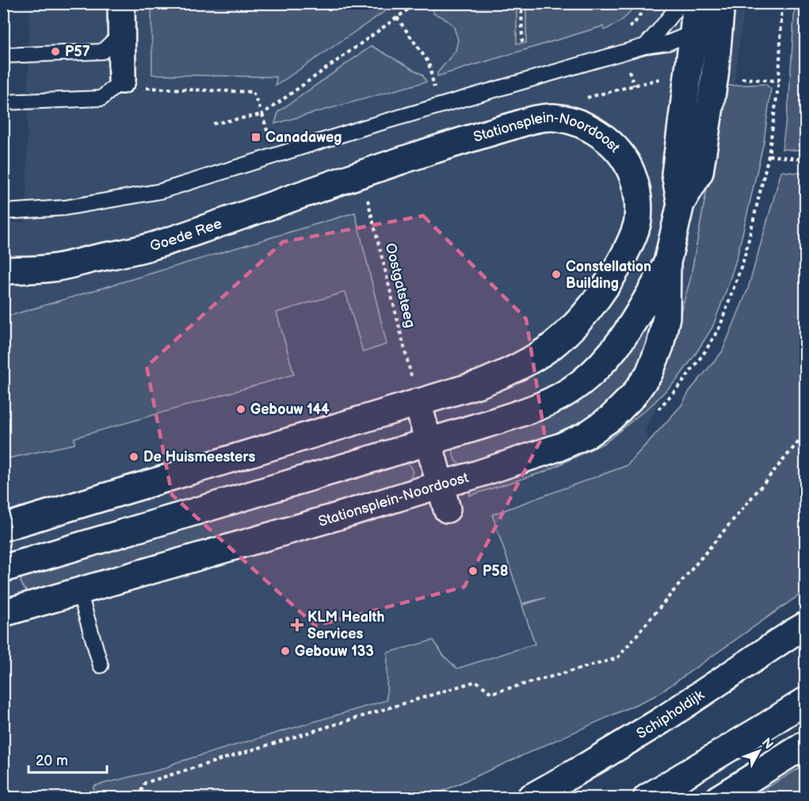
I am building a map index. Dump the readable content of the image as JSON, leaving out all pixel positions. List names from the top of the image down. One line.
{"streets":{"street":["Stationsplein-Noordoost","Goede Ree","Schipholdijk"],"path":["Oostgatsteeg"]},"crossings":[["Stationsplein-Noordoost","Goede Ree"],["Stationsplein-Noordoost","Oostgatsteeg"],["Goede Ree","Oostgatsteeg"]],"places":{"other":["P57","Constellation Building","Gebouw 144","De Huismeesters","P58","Gebouw 133"],"transit":["Canadaweg"],"health":["KLM Health Services"]},"scale_bar":"20 m","north":"top right"}
